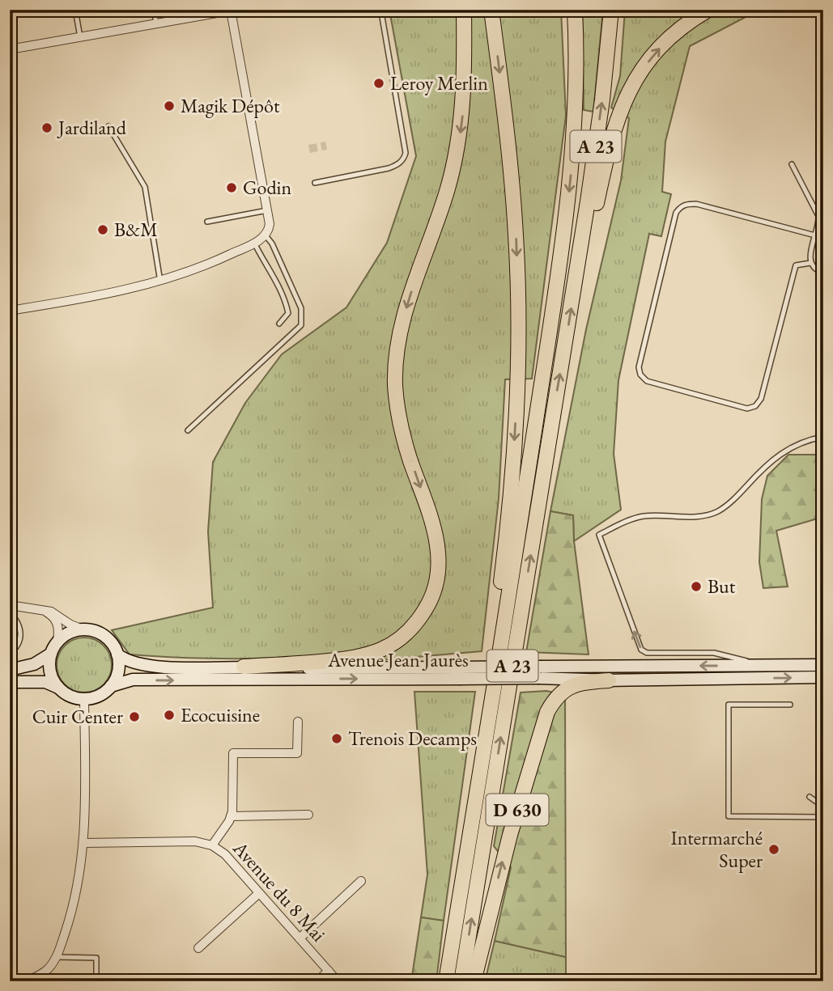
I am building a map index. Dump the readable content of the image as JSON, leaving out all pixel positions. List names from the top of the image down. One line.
{"streets":{"highway":["A 23","D 630"],"main road":["Avenue Jean Jaurès"],"street":["Avenue du 8 Mai"]},"crossings":[["Avenue Jean Jaurès","D 630"]],"places":["Leroy Merlin","Magik Dépôt","Jardiland","Godin","B&M","But","Ecocuisine","Cuir Center","Trenois Decamps","Intermarché Super"]}
